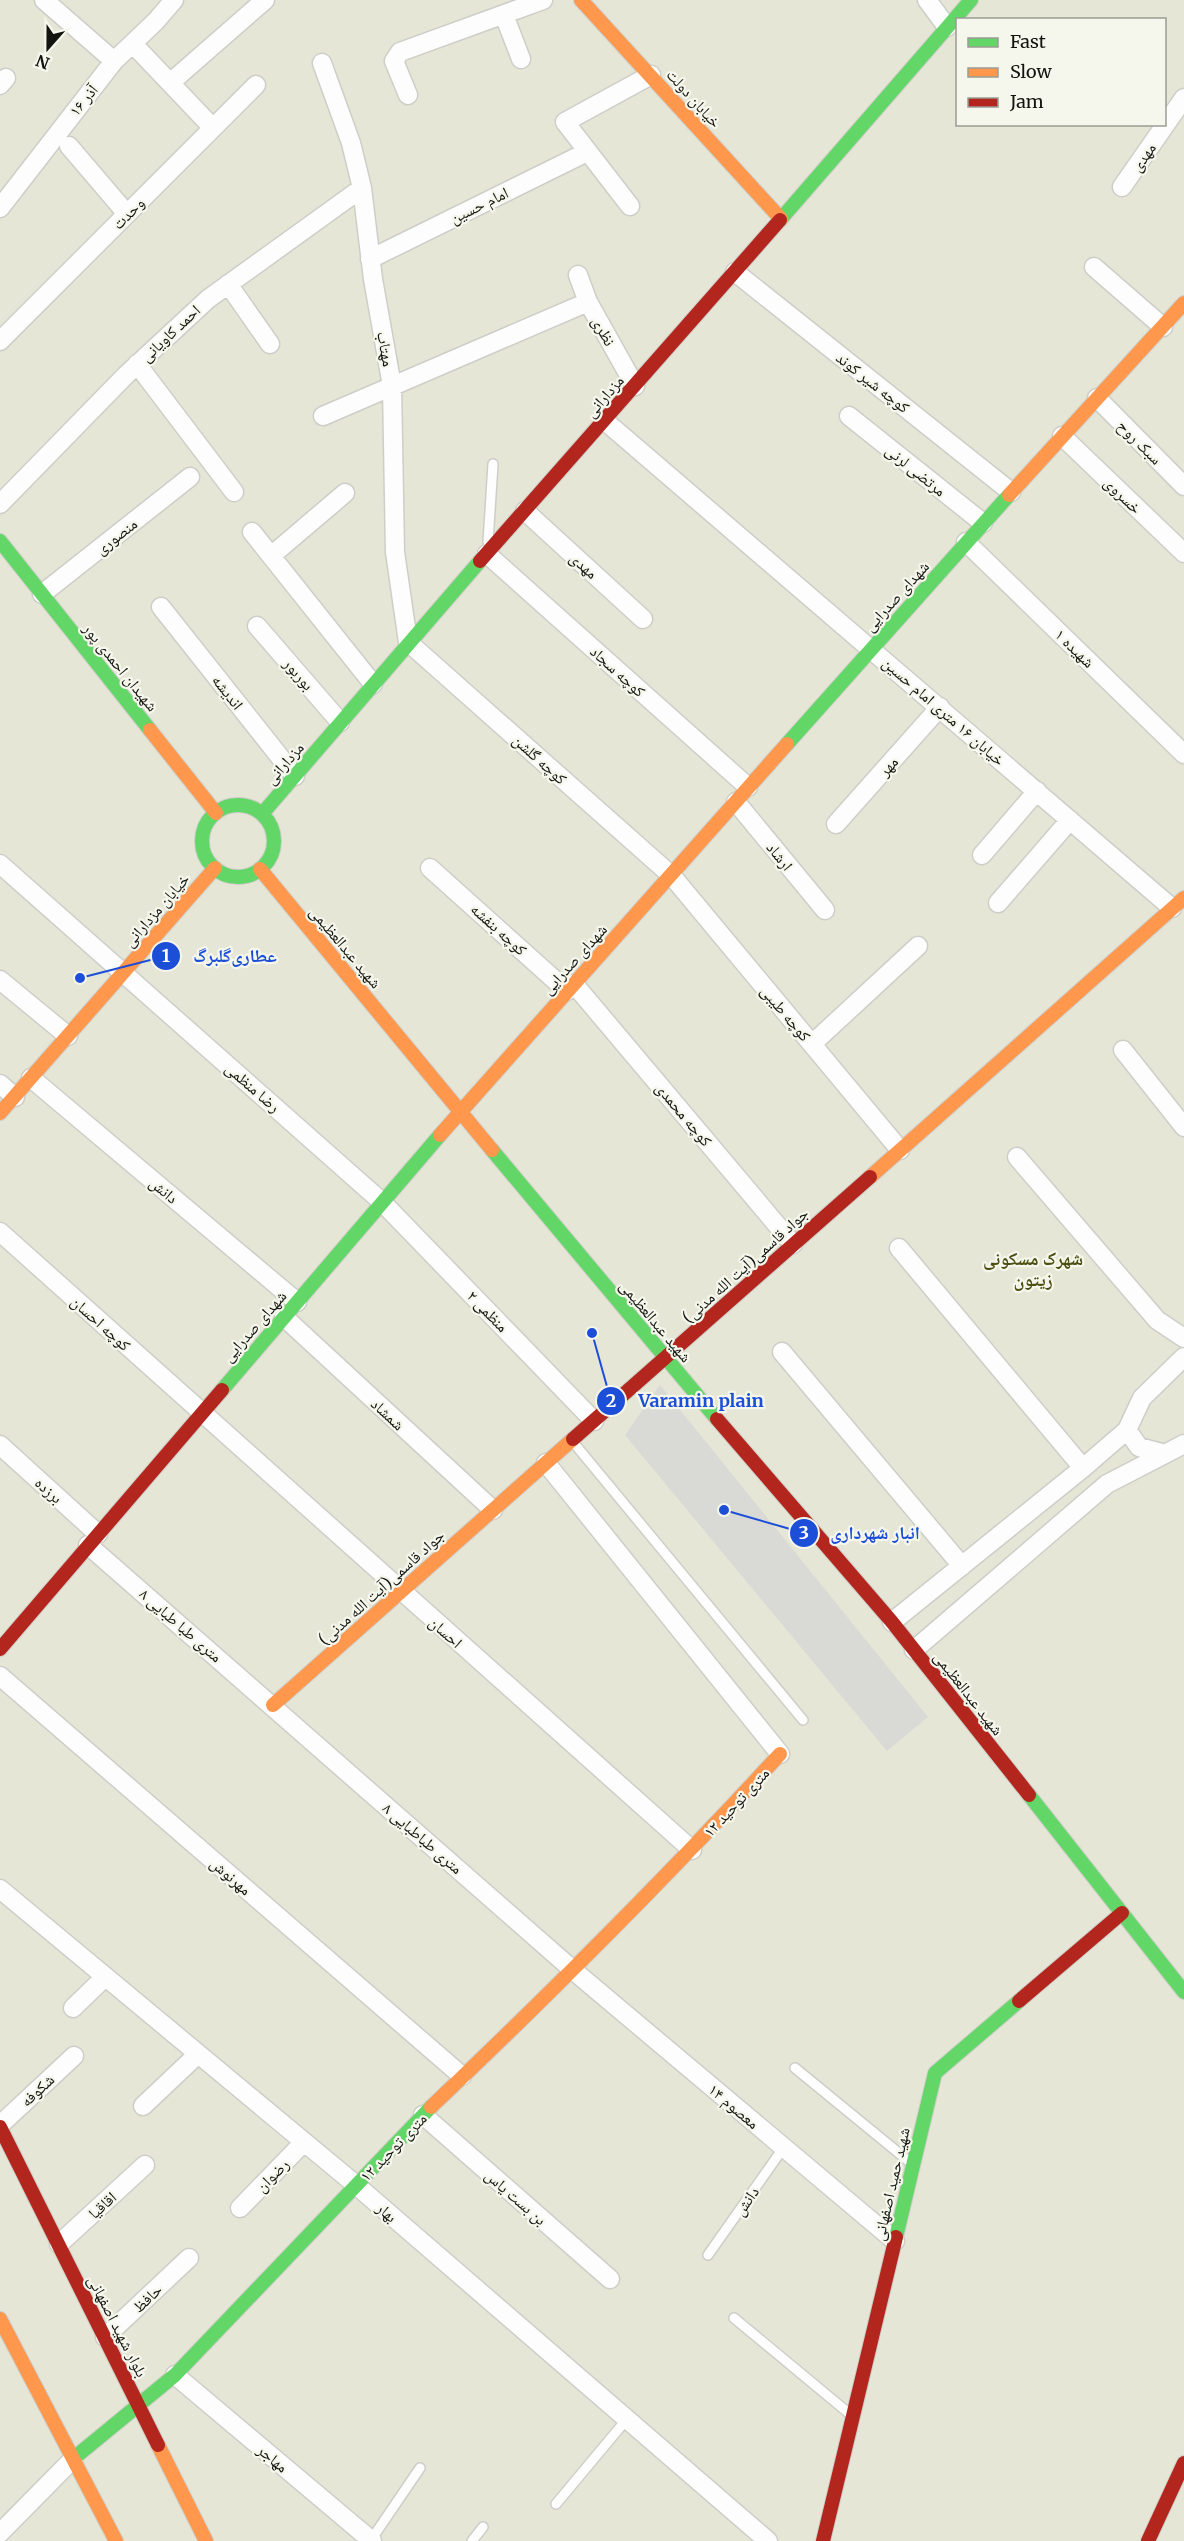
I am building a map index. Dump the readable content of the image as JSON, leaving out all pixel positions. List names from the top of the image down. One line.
{"streets":{"street":["خیابان دولت","۱۶ آذر","مهدی","امام حسین","وحدت","نظری","احمد کاویانی","مهتاب","کوچه شیر کوند","مزدارانی","سبک روح","مرتضی لرنی","خسروی","منصوری","شهدای صدرایی","شهیده ۱","شهیدان احمدی پور","کوچه سجاد","بوربور","اندیشه","خیابان ۱۶ متری امام حسین","کوچه گلشن","مهر","ارشاد","خیابان مزدارانی","کوچه بنفشه","شهید عبدالعظیمی","کوچه طیبی","رضا منظمی","کوچه محمدی","دانش","جواد قاسمی(آیت الله مدنی)","منظمی ۲","کوچه احسان","شمشاد","برزده","۸ متری طبا طبایی","احسان","۱۲ متری توحید","۸ متری طباطبایی","مهرنوش","شکوفه","۱۴ معصوم","رضوان","شهید حمید اصفهانی","بن بست یاس","اقاقیا","بهار","حافظ","بلوار شهید اصفهانی","مهاجر"]},"crossings":[["خیابان دولت","مزدارانی"],["مهدی","مزدارانی"],["امام حسین","مهتاب"],["نظری","مزدارانی"],["احمد کاویانی","مهتاب"],["مهتاب","مزدارانی"],["مهتاب","کوچه گلشن"],["کوچه شیر کوند","مزدارانی"],["کوچه شیر کوند","شهدای صدرایی"],["مزدارانی","شهیدان احمدی پور"],["مزدارانی","کوچه سجاد"],["مزدارانی","بوربور"],["مزدارانی","اندیشه"],["مزدارانی","خیابان ۱۶ متری امام حسین"],["مزدارانی","کوچه گلشن"],["مزدارانی","خیابان مزدارانی"],["مزدارانی","شهید عبدالعظیمی"],["سبک روح","شهدای صدرایی"],["مرتضی لرنی","شهدای صدرایی"],["خسروی","شهدای صدرایی"],["منصوری","شهیدان احمدی پور"],["شهدای صدرایی","شهیده ۱"],["شهدای صدرایی","کوچه سجاد"],["شهدای صدرایی","خیابان ۱۶ متری امام حسین"],["شهدای صدرایی","کوچه گلشن"],["شهدای صدرایی","ارشاد"],["شهدای صدرایی","کوچه بنفشه"],["شهدای صدرایی","شهید عبدالعظیمی"],["شهدای صدرایی","کوچه طیبی"],["شهدای صدرایی","رضا منظمی"],["شهدای صدرایی","کوچه محمدی"],["شهدای صدرایی","دانش"],["شهدای صدرایی","منظمی ۲"],["شهدای صدرایی","کوچه احسان"],["شهدای صدرایی","شمشاد"],["شهدای صدرایی","برزده"],["شهدای صدرایی","۸ متری طبا طبایی"],["شهدای صدرایی","احسان"],["شهیدان احمدی پور","خیابان مزدارانی"],["شهیدان احمدی پور","شهید عبدالعظیمی"],["خیابان ۱۶ متری امام حسین","مهر"],["خیابان ۱۶ متری امام حسین","جواد قاسمی(آیت الله مدنی)"],["کوچه گلشن","کوچه طیبی"],["خیابان مزدارانی","شهید عبدالعظیمی"],["خیابان مزدارانی","رضا منظمی"],["کوچه بنفشه","کوچه محمدی"],["شهید عبدالعظیمی","جواد قاسمی(آیت الله مدنی)"],["شهید عبدالعظیمی","شهید حمید اصفهانی"],["کوچه طیبی","جواد قاسمی(آیت الله مدنی)"],["رضا منظمی","منظمی ۲"],["کوچه محمدی","جواد قاسمی(آیت الله مدنی)"],["دانش","۱۴ معصوم"],["جواد قاسمی(آیت الله مدنی)","منظمی ۲"],["جواد قاسمی(آیت الله مدنی)","شمشاد"],["جواد قاسمی(آیت الله مدنی)","۸ متری طبا طبایی"],["جواد قاسمی(آیت الله مدنی)","احسان"],["جواد قاسمی(آیت الله مدنی)","۸ متری طباطبایی"],["کوچه احسان","احسان"],["برزده","۸ متری طبا طبایی"],["۸ متری طبا طبایی","۸ متری طباطبایی"],["احسان","۱۲ متری توحید"],["۱۲ متری توحید","۸ متری طباطبایی"],["۱۲ متری توحید","مهرنوش"],["۱۲ متری توحید","۱۴ معصوم"],["۱۲ متری توحید","بن بست یاس"],["۱۲ متری توحید","بهار"],["۱۲ متری توحید","بلوار شهید اصفهانی"],["۱۲ متری توحید","مهاجر"],["۸ متری طباطبایی","۱۴ معصوم"],["شکوفه","بلوار شهید اصفهانی"],["۱۴ معصوم","شهید حمید اصفهانی"],["رضوان","بهار"],["اقاقیا","بلوار شهید اصفهانی"],["حافظ","بلوار شهید اصفهانی"]],"districts":["شهرک مسکونی زیتون"],"places":["عطاری‌گلبرگ","Varamin plain","انبار شهرداری"],"legend":["Fast","Slow","Jam"],"north":"bottom"}
